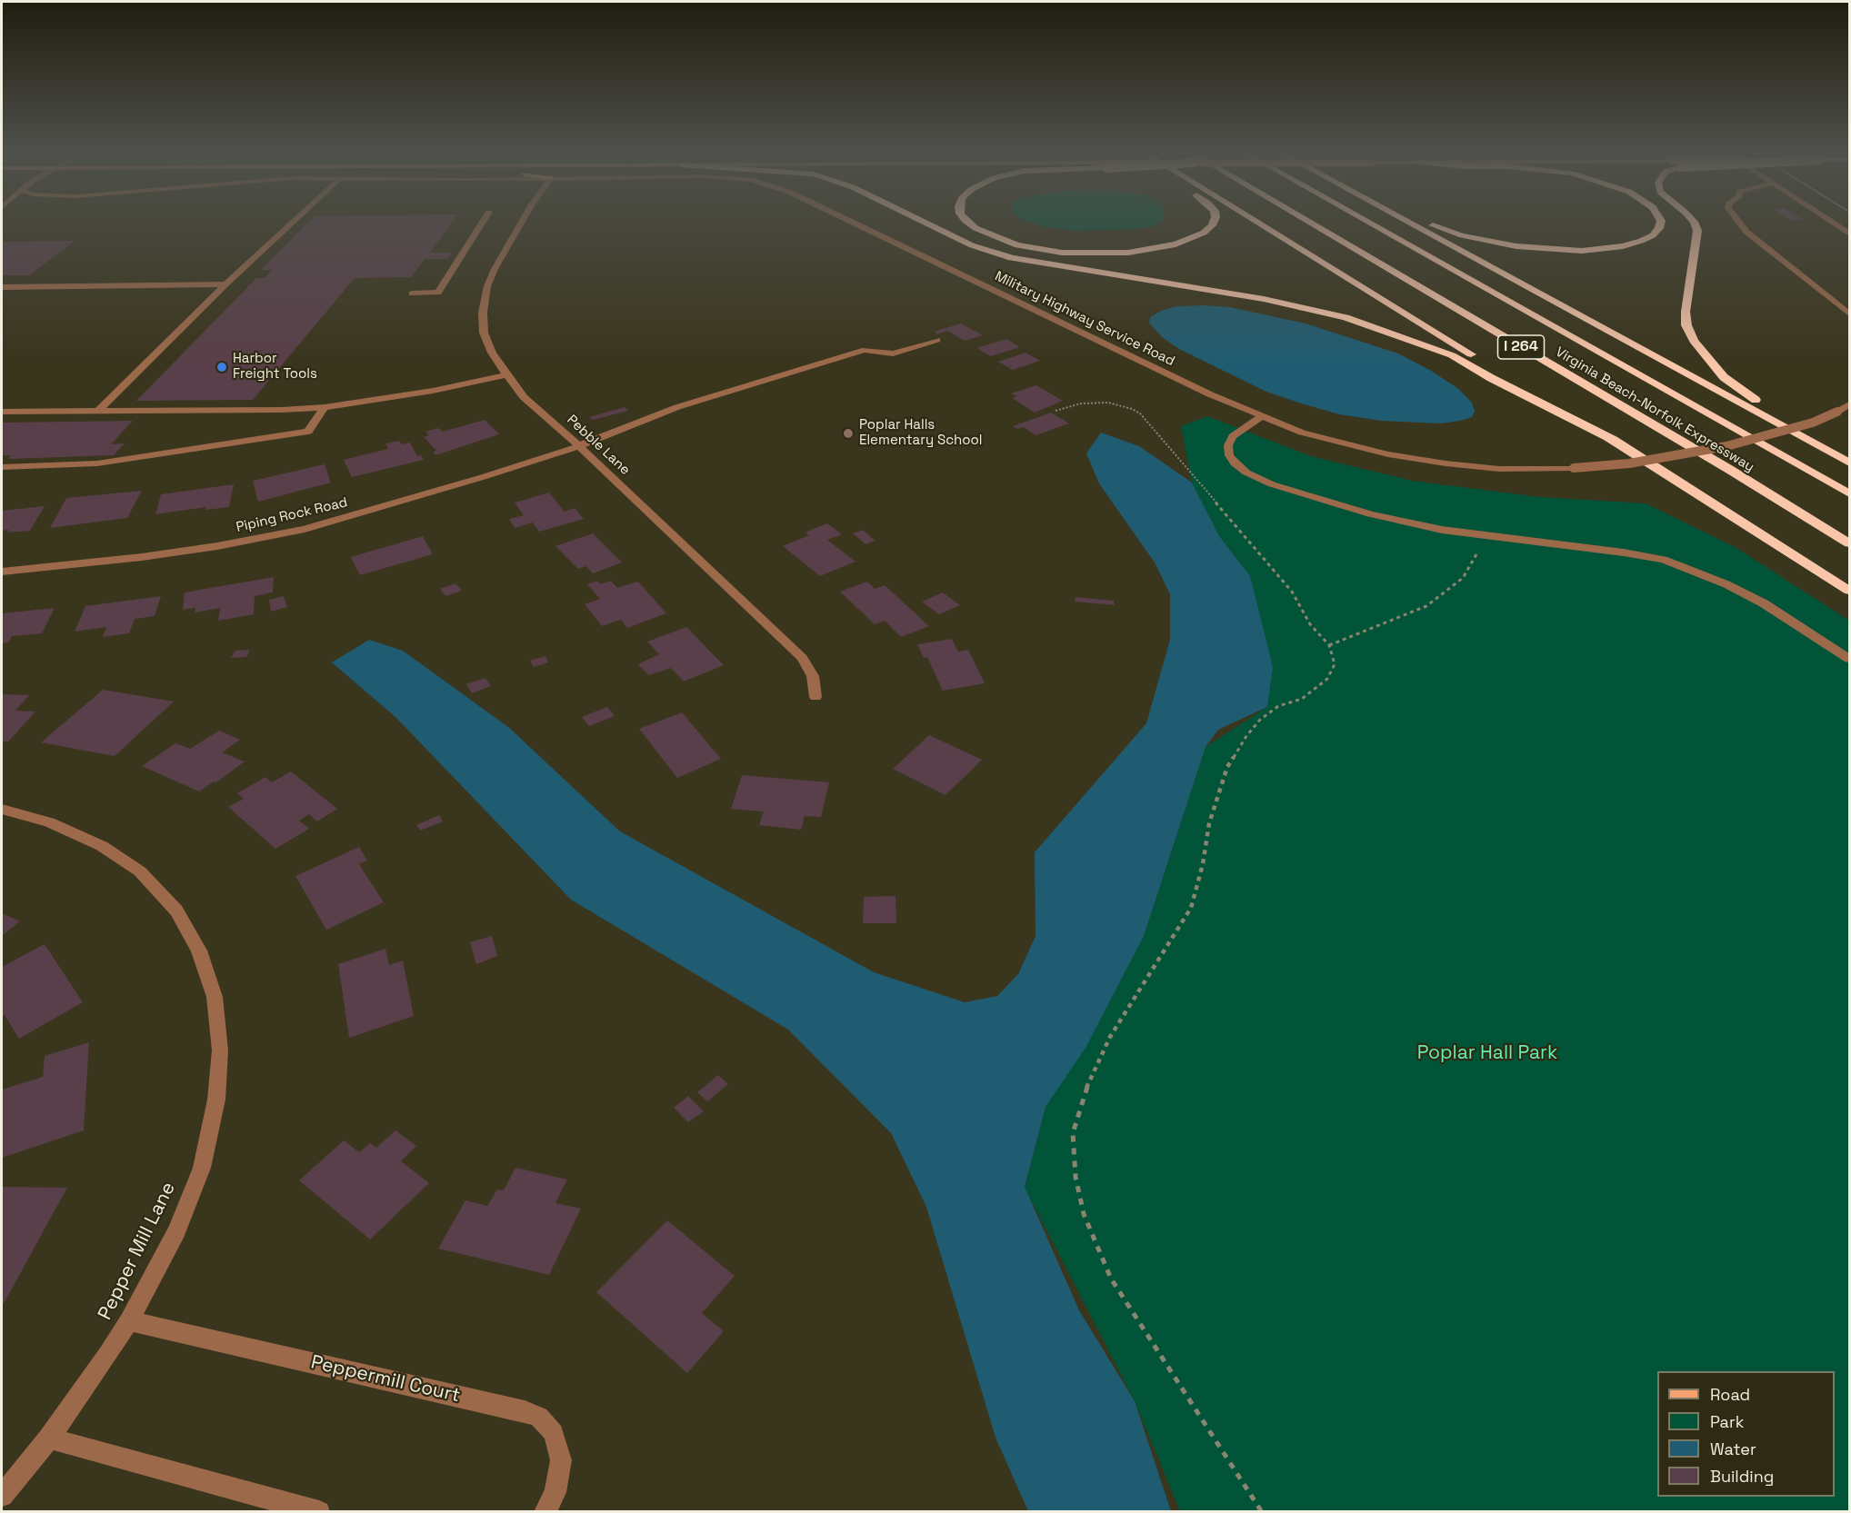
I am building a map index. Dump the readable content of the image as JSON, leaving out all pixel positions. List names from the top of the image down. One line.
{"streets":{"highway":["I 264","Virginia Beach-Norfolk Expressway"],"street":["Military Highway Service Road","Pebble Lane","Piping Rock Road","Pepper Mill Lane","Peppermill Court"]},"crossings":[["Pebble Lane","Piping Rock Road"],["Pepper Mill Lane","Peppermill Court"]],"parks":["Poplar Hall Park"],"places":["Harbor Freight Tools","Poplar Halls Elementary School"],"legend":["Road","Park","Water","Building"]}
